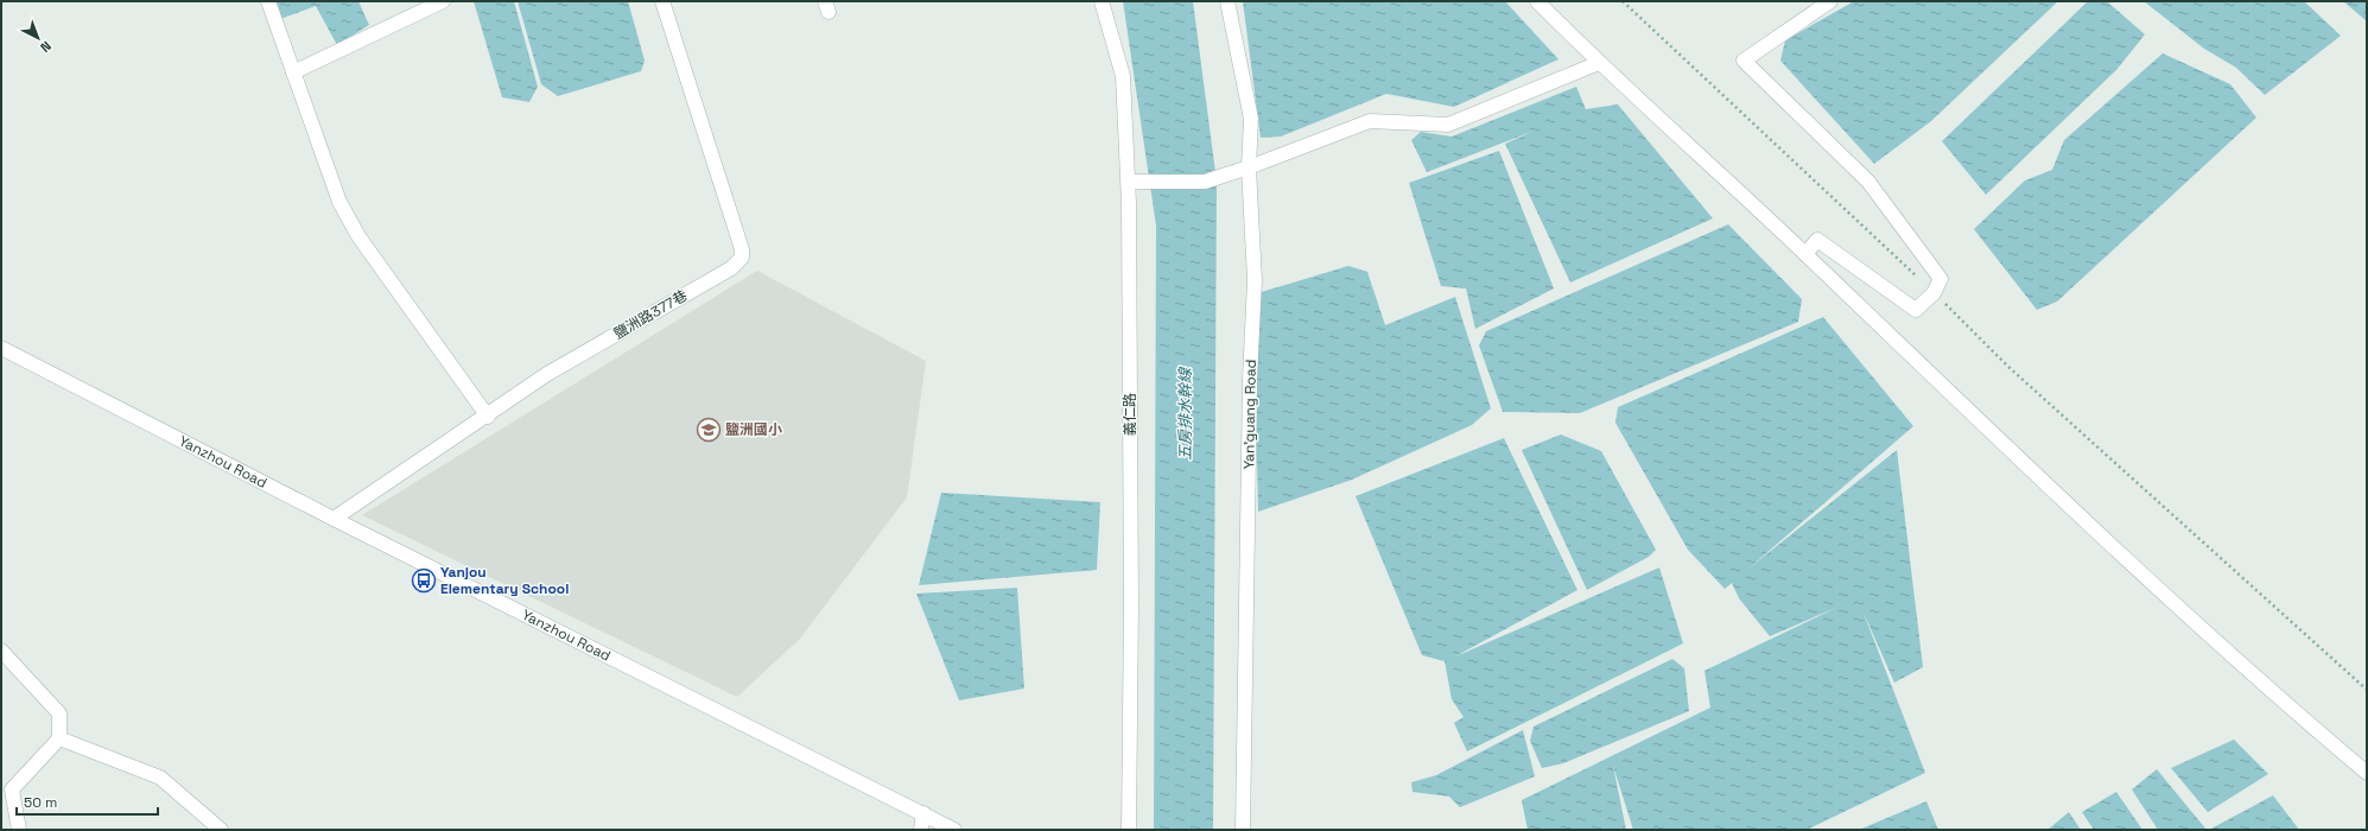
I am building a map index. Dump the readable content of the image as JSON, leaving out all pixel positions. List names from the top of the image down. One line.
{"streets":{"street":["鹽洲路377巷","義仁路","Yan'guang Road","Yanzhou Road"]},"crossings":[["鹽洲路377巷","Yanzhou Road"]],"water":["五房排水幹線"],"places":{"school or university":["鹽洲國小"],"bus stop":["Yanjou Elementary School"]},"scale_bar":"50 m","north":"bottom right"}
